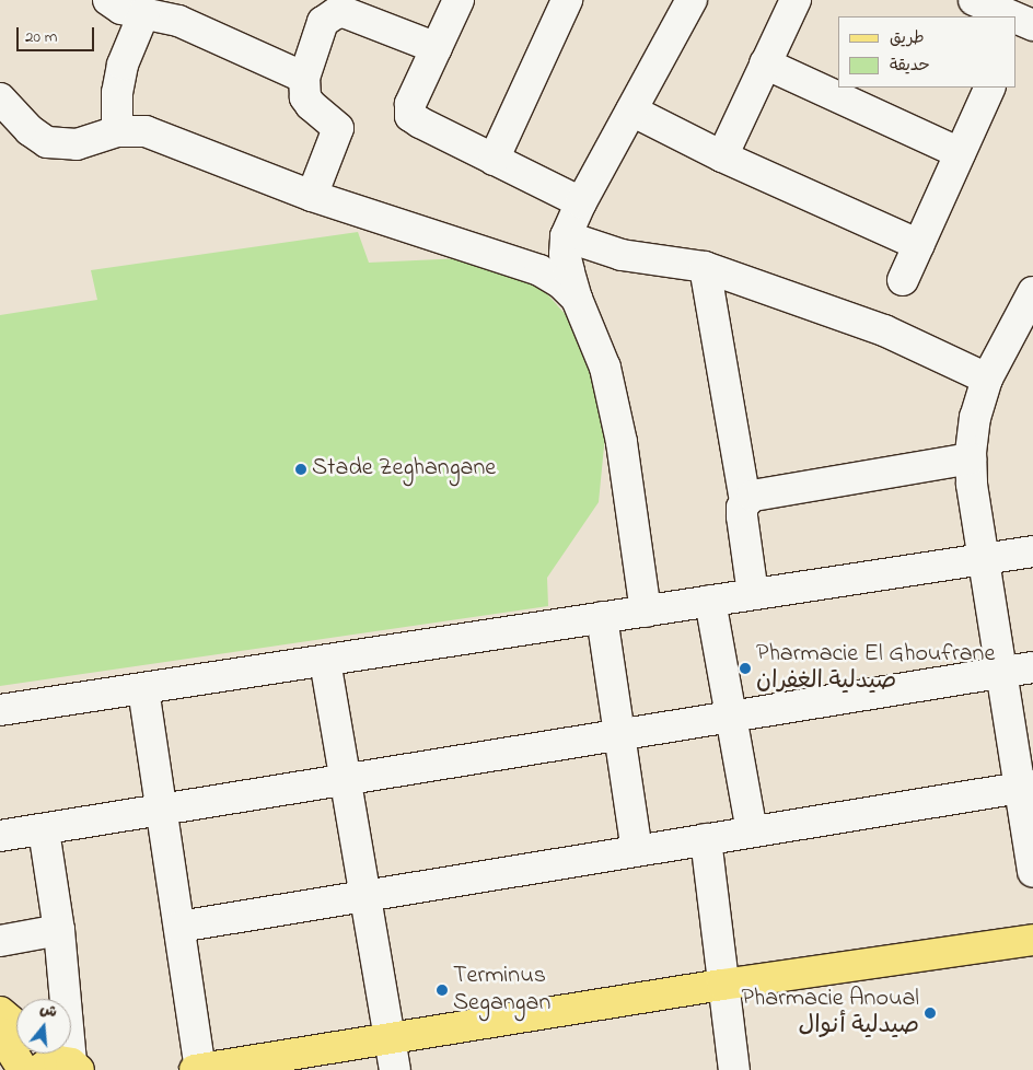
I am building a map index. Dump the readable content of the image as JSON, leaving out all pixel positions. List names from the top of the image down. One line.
{"places":["Stade Zeghangane","Pharmacie El Ghoufrane صيدلية الغفران","Terminus Segangan","Pharmacie Anoual صيدلية أنوال"],"legend":["طريق","حديقة"],"scale_bar":"20 m","north":"top"}
